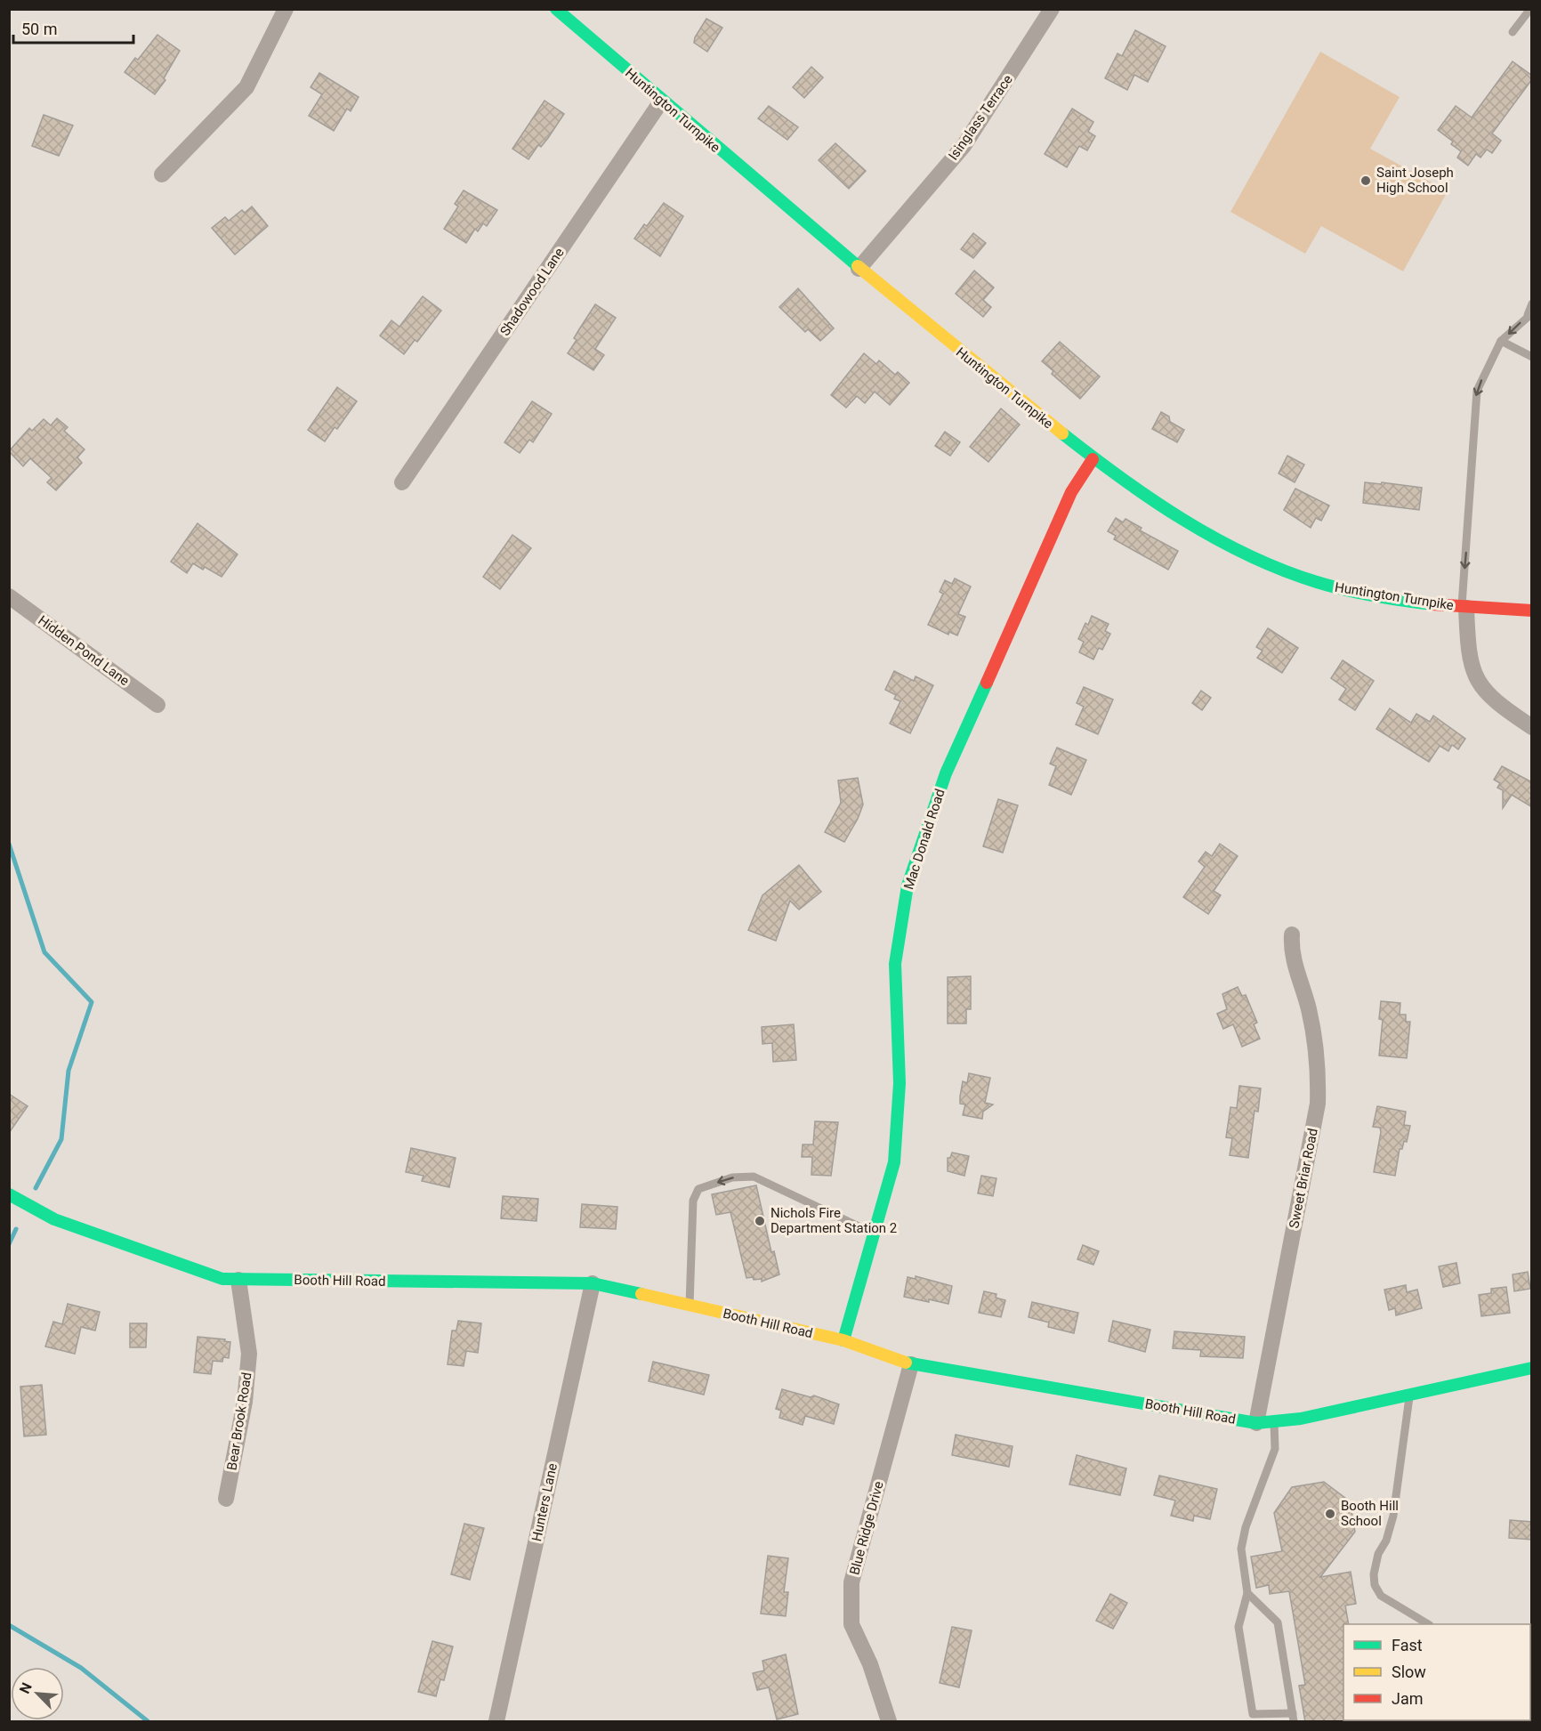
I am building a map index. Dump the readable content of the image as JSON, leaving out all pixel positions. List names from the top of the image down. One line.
{"streets":{"street":["Huntington Turnpike","Isinglass Terrace","Shadowood Lane","Hidden Pond Lane","Mac Donald Road","Sweet Briar Road","Booth Hill Road","Bear Brook Road","Hunters Lane","Blue Ridge Drive"]},"crossings":[["Huntington Turnpike","Isinglass Terrace"],["Huntington Turnpike","Shadowood Lane"],["Huntington Turnpike","Mac Donald Road"],["Mac Donald Road","Booth Hill Road"],["Sweet Briar Road","Booth Hill Road"],["Booth Hill Road","Bear Brook Road"],["Booth Hill Road","Hunters Lane"],["Booth Hill Road","Blue Ridge Drive"]],"places":["Saint Joseph High School","Nichols Fire Department Station 2","Booth Hill School"],"legend":["Fast","Slow","Jam"],"scale_bar":"50 m","north":"top left"}
